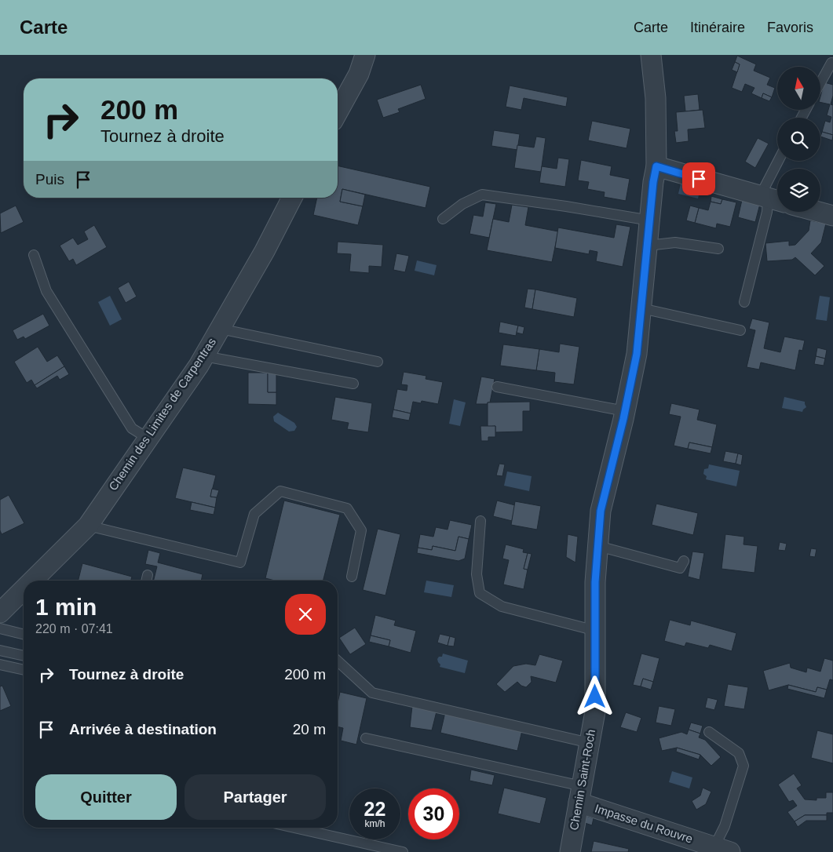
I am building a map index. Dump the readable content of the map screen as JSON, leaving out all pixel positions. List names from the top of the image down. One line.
{"streets":{"street":["Chemin des Limites de Carpentras","Chemin Saint-Roch","Impasse du Rouvre"]},"crossings":[["Chemin Saint-Roch","Impasse du Rouvre"]],"north":"top","page":{"header":"Carte","nav":["Carte","Itinéraire","Favoris"],"turn":["200 m","Tournez à droite"],"then":"Puis","heading":["1 min","220 m · 07:41"],"list":[{"name":"Tournez à droite","value":"200 m"},{"name":"Arrivée à destination","value":"20 m"}],"buttons":["Quitter","Partager"],"speed":"22 km/h","limit":"30"}}
